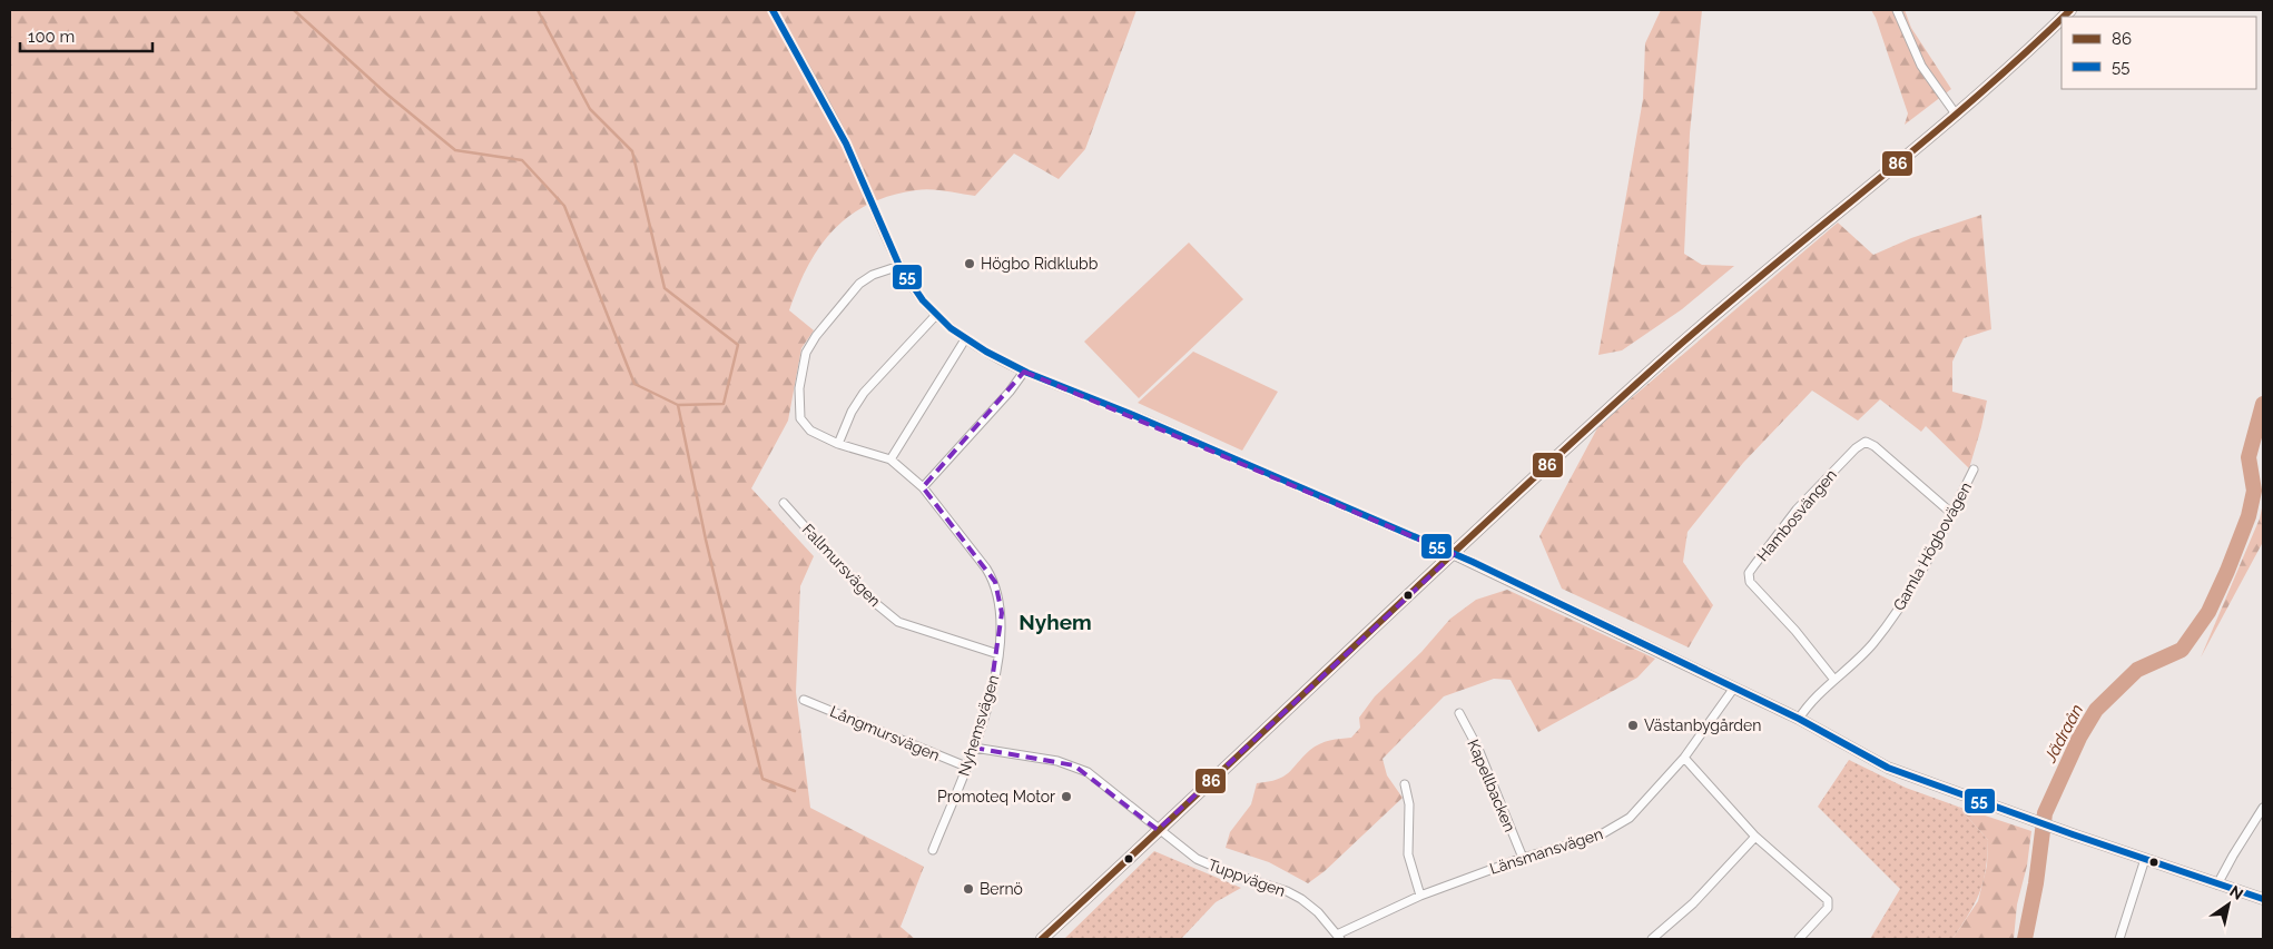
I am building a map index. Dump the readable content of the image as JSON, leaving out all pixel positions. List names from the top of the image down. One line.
{"streets":{"street":["Hambosvängen","Gamla Högbovägen","Fallmursvägen","Nyhemsvägen","Långmursvägen","Kapellbacken","Länsmansvägen","Tuppvägen"]},"crossings":[["Hambosvängen","Gamla Högbovägen"],["Fallmursvägen","Nyhemsvägen"],["Nyhemsvägen","Långmursvägen"],["Nyhemsvägen","Tuppvägen"],["Kapellbacken","Länsmansvägen"],["Länsmansvägen","Tuppvägen"]],"districts":["Nyhem"],"water":["Jädraån"],"places":["Högbo Ridklubb","Västanbygården","Promoteq Motor","Bernö"],"lines":["transit line 86","transit line 55"],"legend":["86","55"],"scale_bar":"100 m","north":"top right"}
